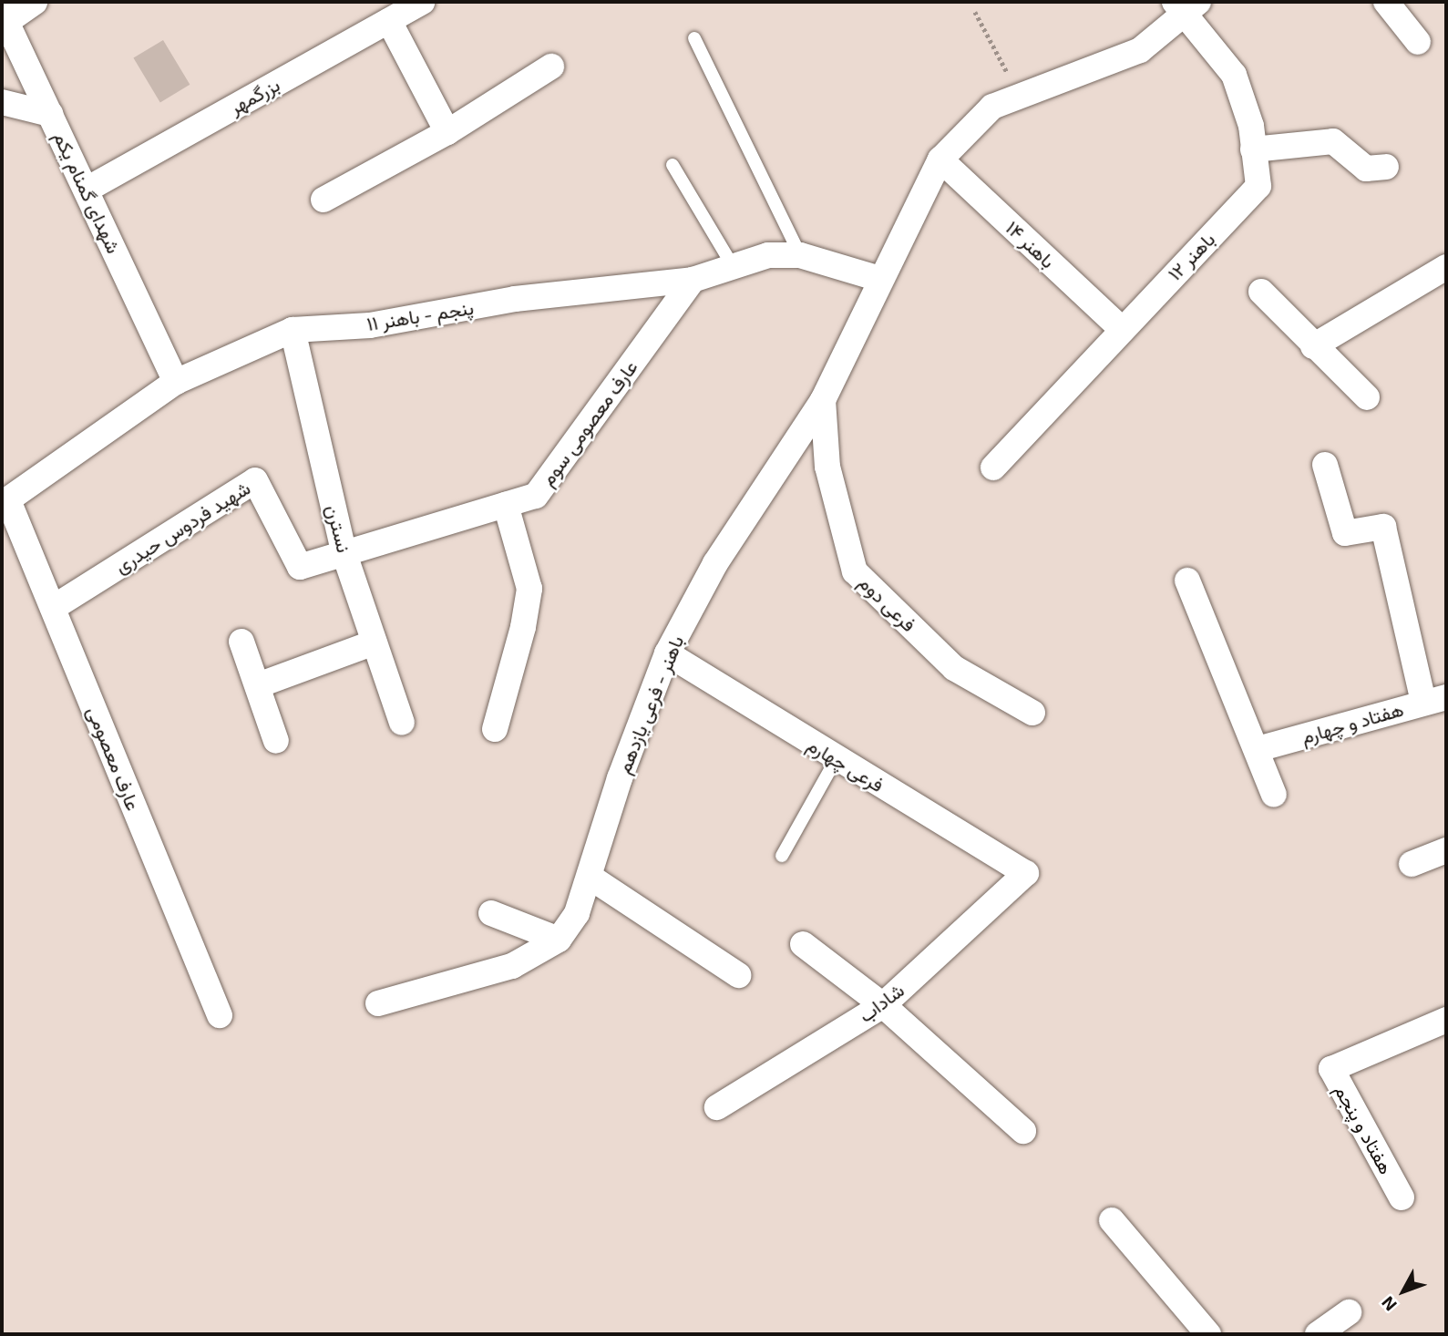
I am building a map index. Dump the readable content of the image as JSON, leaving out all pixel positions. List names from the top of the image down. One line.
{"streets":{"street":["بزرگمهر","شهدای گمنام یکم","باهنر ۱۴","باهنر ۱۲","پنجم - باهنر ۱۱","عارف معصومی سوم","شهید فردوس حیدری","نسترن","فرعی دوم","باهنر - فرعی یازدهم","هفتاد و چهارم","عارف معصومی","فرعی چهارم","شاداب","هفتاد و پنجم"]},"crossings":[["بزرگمهر","شهدای گمنام یکم"],["شهدای گمنام یکم","پنجم - باهنر ۱۱"],["باهنر ۱۴","باهنر ۱۲"],["باهنر ۱۴","باهنر - فرعی یازدهم"],["باهنر ۱۲","باهنر - فرعی یازدهم"],["پنجم - باهنر ۱۱","عارف معصومی سوم"],["پنجم - باهنر ۱۱","نسترن"],["پنجم - باهنر ۱۱","باهنر - فرعی یازدهم"],["پنجم - باهنر ۱۱","عارف معصومی"],["عارف معصومی سوم","شهید فردوس حیدری"],["عارف معصومی سوم","نسترن"],["شهید فردوس حیدری","نسترن"],["شهید فردوس حیدری","عارف معصومی"],["فرعی دوم","باهنر - فرعی یازدهم"],["باهنر - فرعی یازدهم","فرعی چهارم"],["فرعی چهارم","شاداب"]],"north":"bottom left"}
